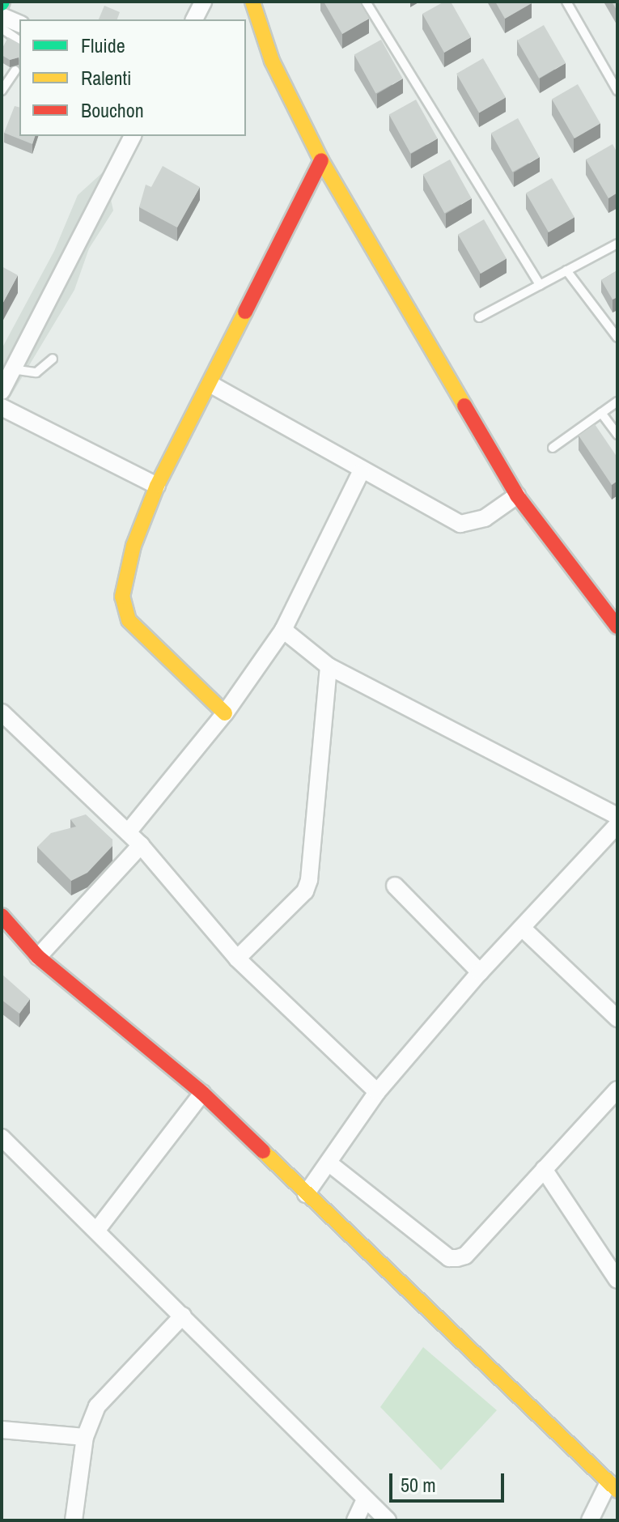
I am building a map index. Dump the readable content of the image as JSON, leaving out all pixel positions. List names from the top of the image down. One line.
{"legend":["Fluide","Ralenti","Bouchon"],"scale_bar":"50 m"}
